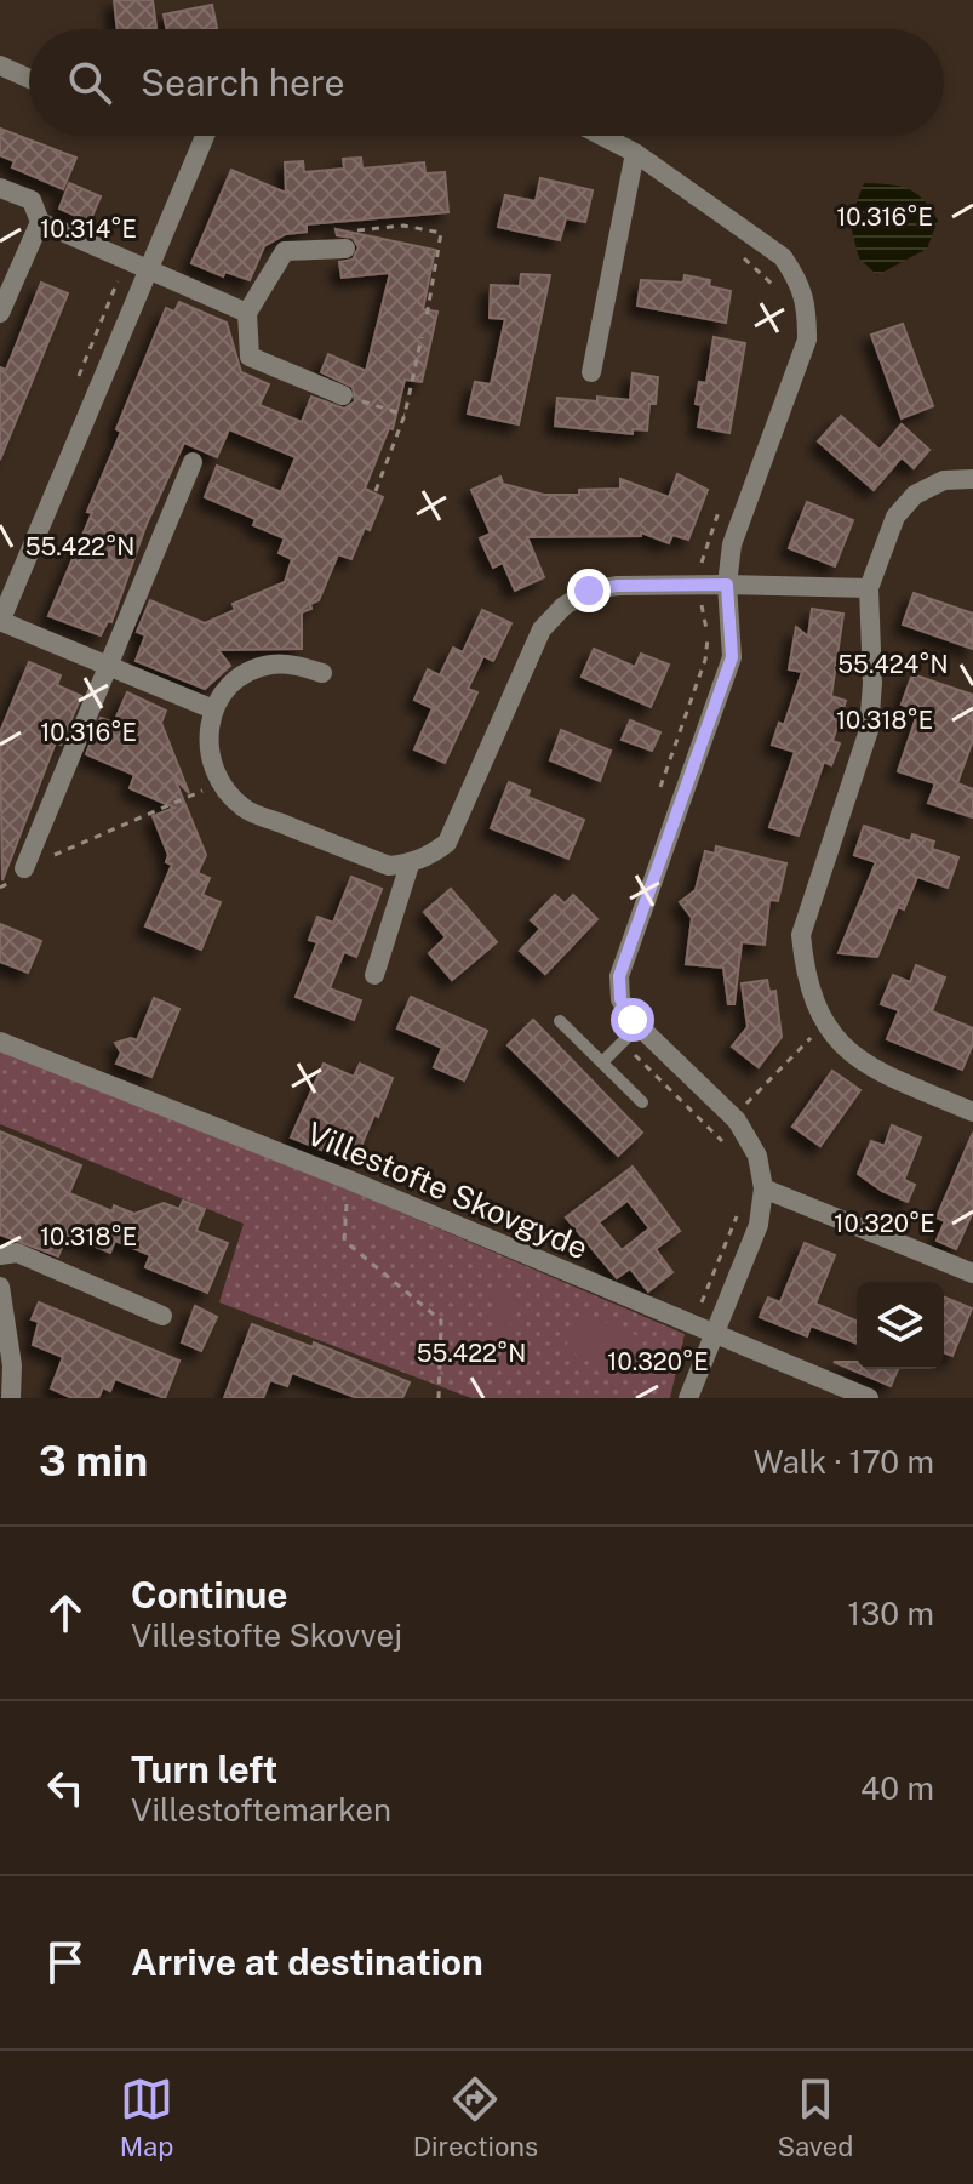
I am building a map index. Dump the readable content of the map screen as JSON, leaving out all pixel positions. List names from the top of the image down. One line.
{"streets":{"street":["Villestofte Skovgyde"]},"page":{"search":"Search here","heading":["3 min","Walk · 170 m"],"list":[["Continue","Villestofte Skovvej","130 m"],["Turn left","Villestoftemarken","40 m"],"Arrive at destination"],"nav":["Map","Directions","Saved"]},"coordinates":["10.316°E","10.314°E","55.422°N","55.424°N","10.318°E","10.320°E"]}
